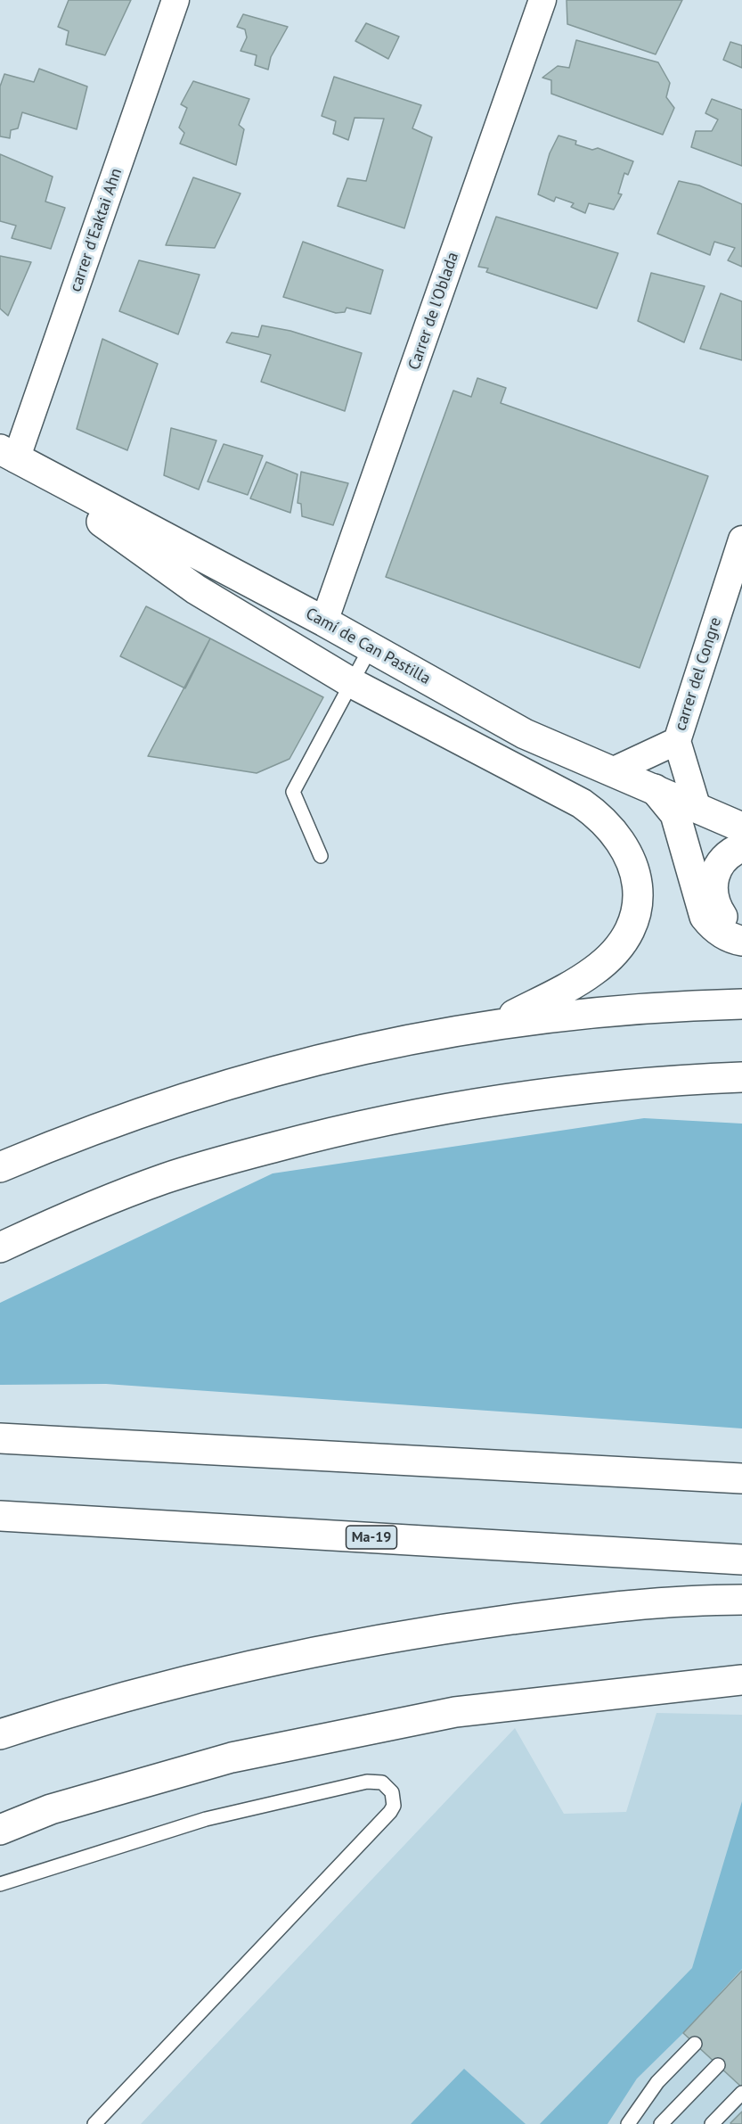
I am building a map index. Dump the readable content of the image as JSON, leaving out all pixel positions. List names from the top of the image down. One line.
{"streets":{"main road":["Camí de Can Pastilla","Ma-19"],"street":["carrer d'Eaktai Ahn","Carrer de l'Oblada","carrer del Congre"]},"crossings":[["carrer d'Eaktai Ahn","Camí de Can Pastilla"],["Carrer de l'Oblada","Camí de Can Pastilla"],["Camí de Can Pastilla","carrer del Congre"]]}
